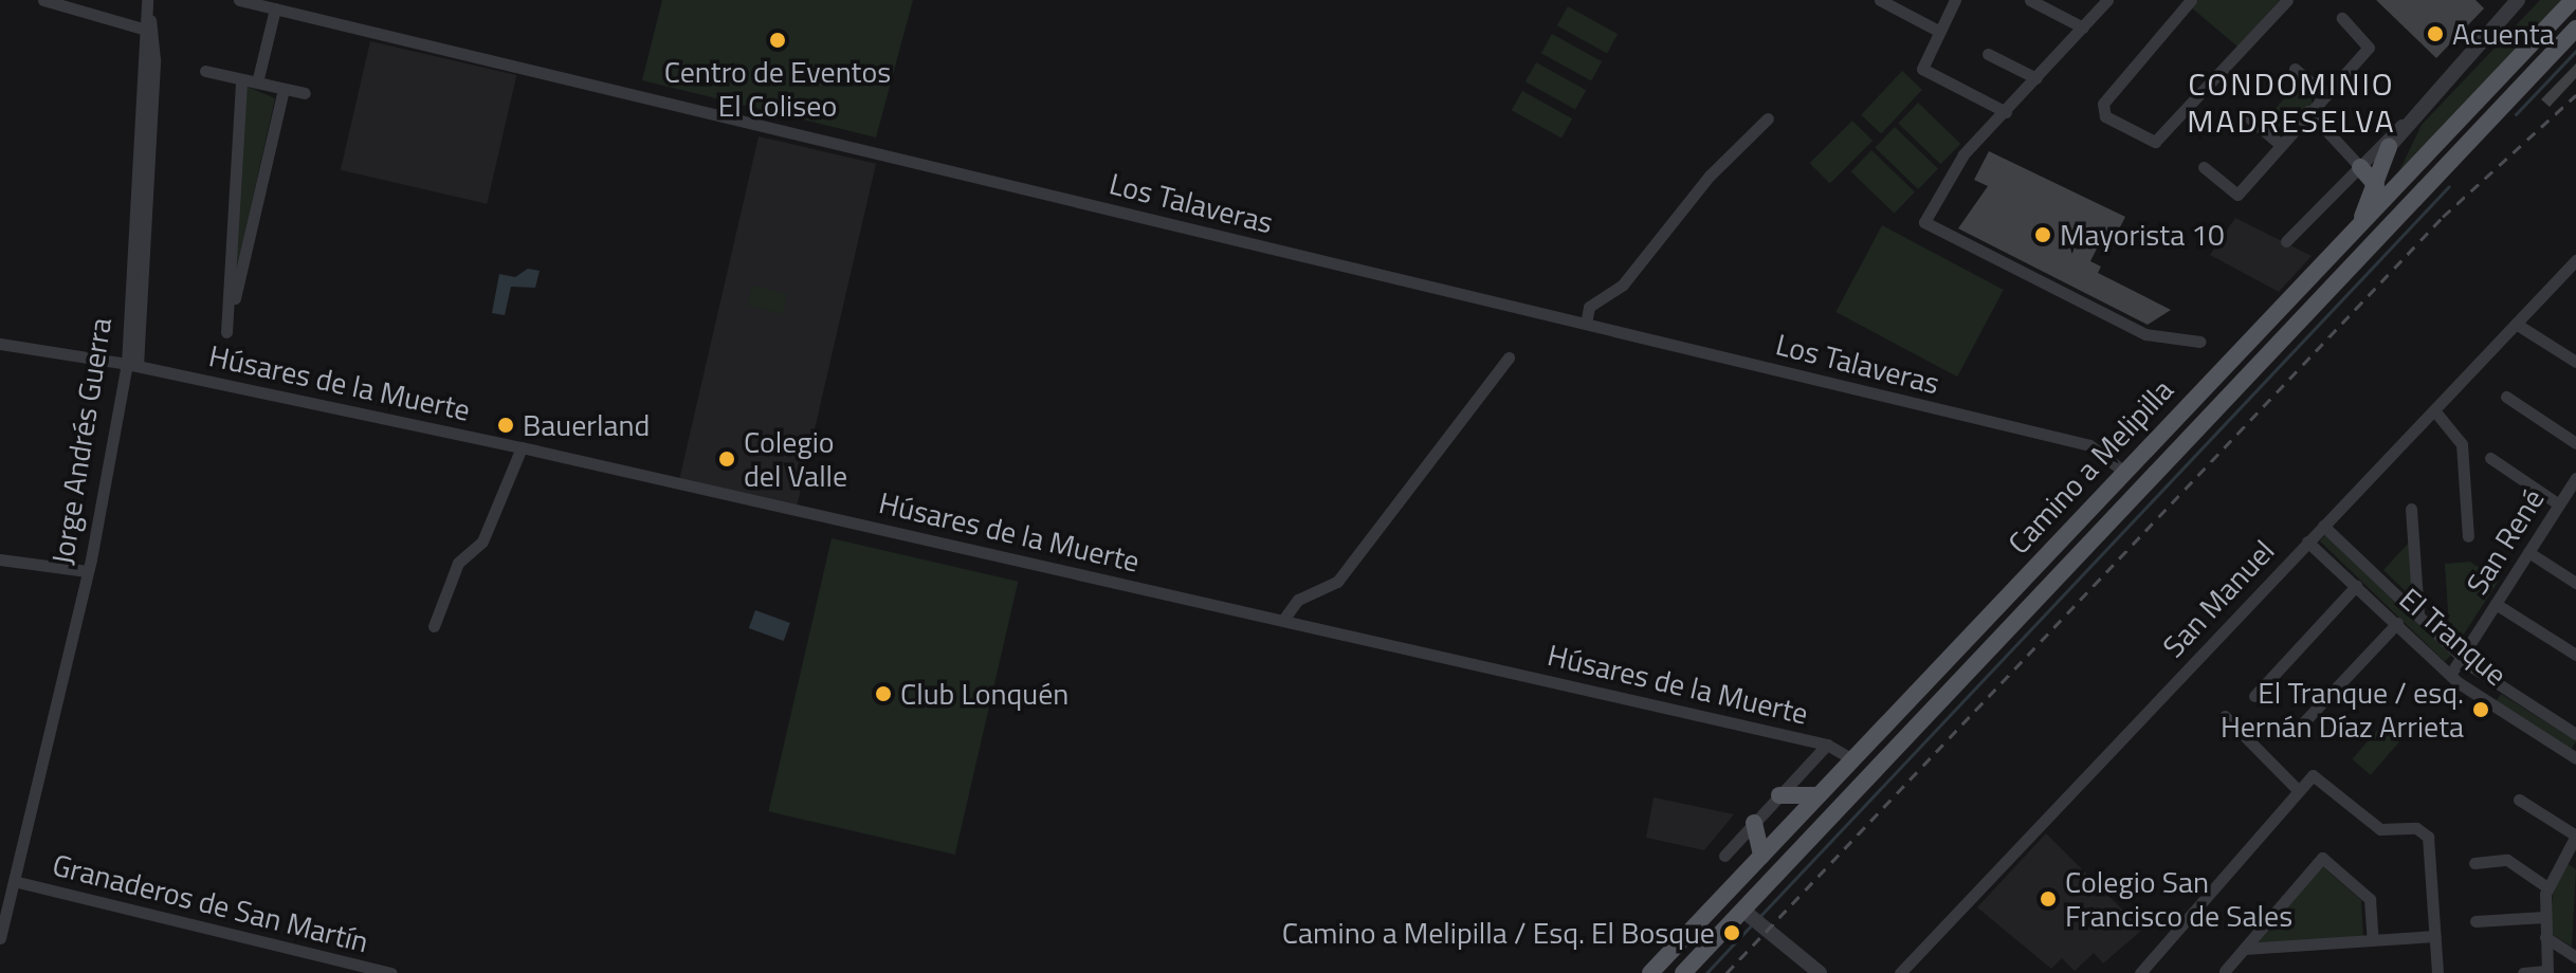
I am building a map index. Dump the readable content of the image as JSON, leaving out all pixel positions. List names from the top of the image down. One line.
{"streets":{"main road":["Camino a Melipilla"],"street":["Los Talaveras","Húsares de la Muerte","Jorge Andrés Guerra","San René","San Manuel","El Tranque","Granaderos de San Martín"]},"crossings":[["Los Talaveras","Camino a Melipilla"],["Húsares de la Muerte","Jorge Andrés Guerra"],["Húsares de la Muerte","Camino a Melipilla"],["Jorge Andrés Guerra","Granaderos de San Martín"],["San René","El Tranque"],["San Manuel","El Tranque"]],"districts":["CONDOMINIO MADRESELVA"],"places":["Acuenta","Centro de Eventos El Coliseo","Mayorista 10","Bauerland","Colegio del Valle","Club Lonquén","El Tranque / esq. Hernán Díaz Arrieta","Colegio San Francisco de Sales","Camino a Melipilla / Esq. El Bosque"]}
